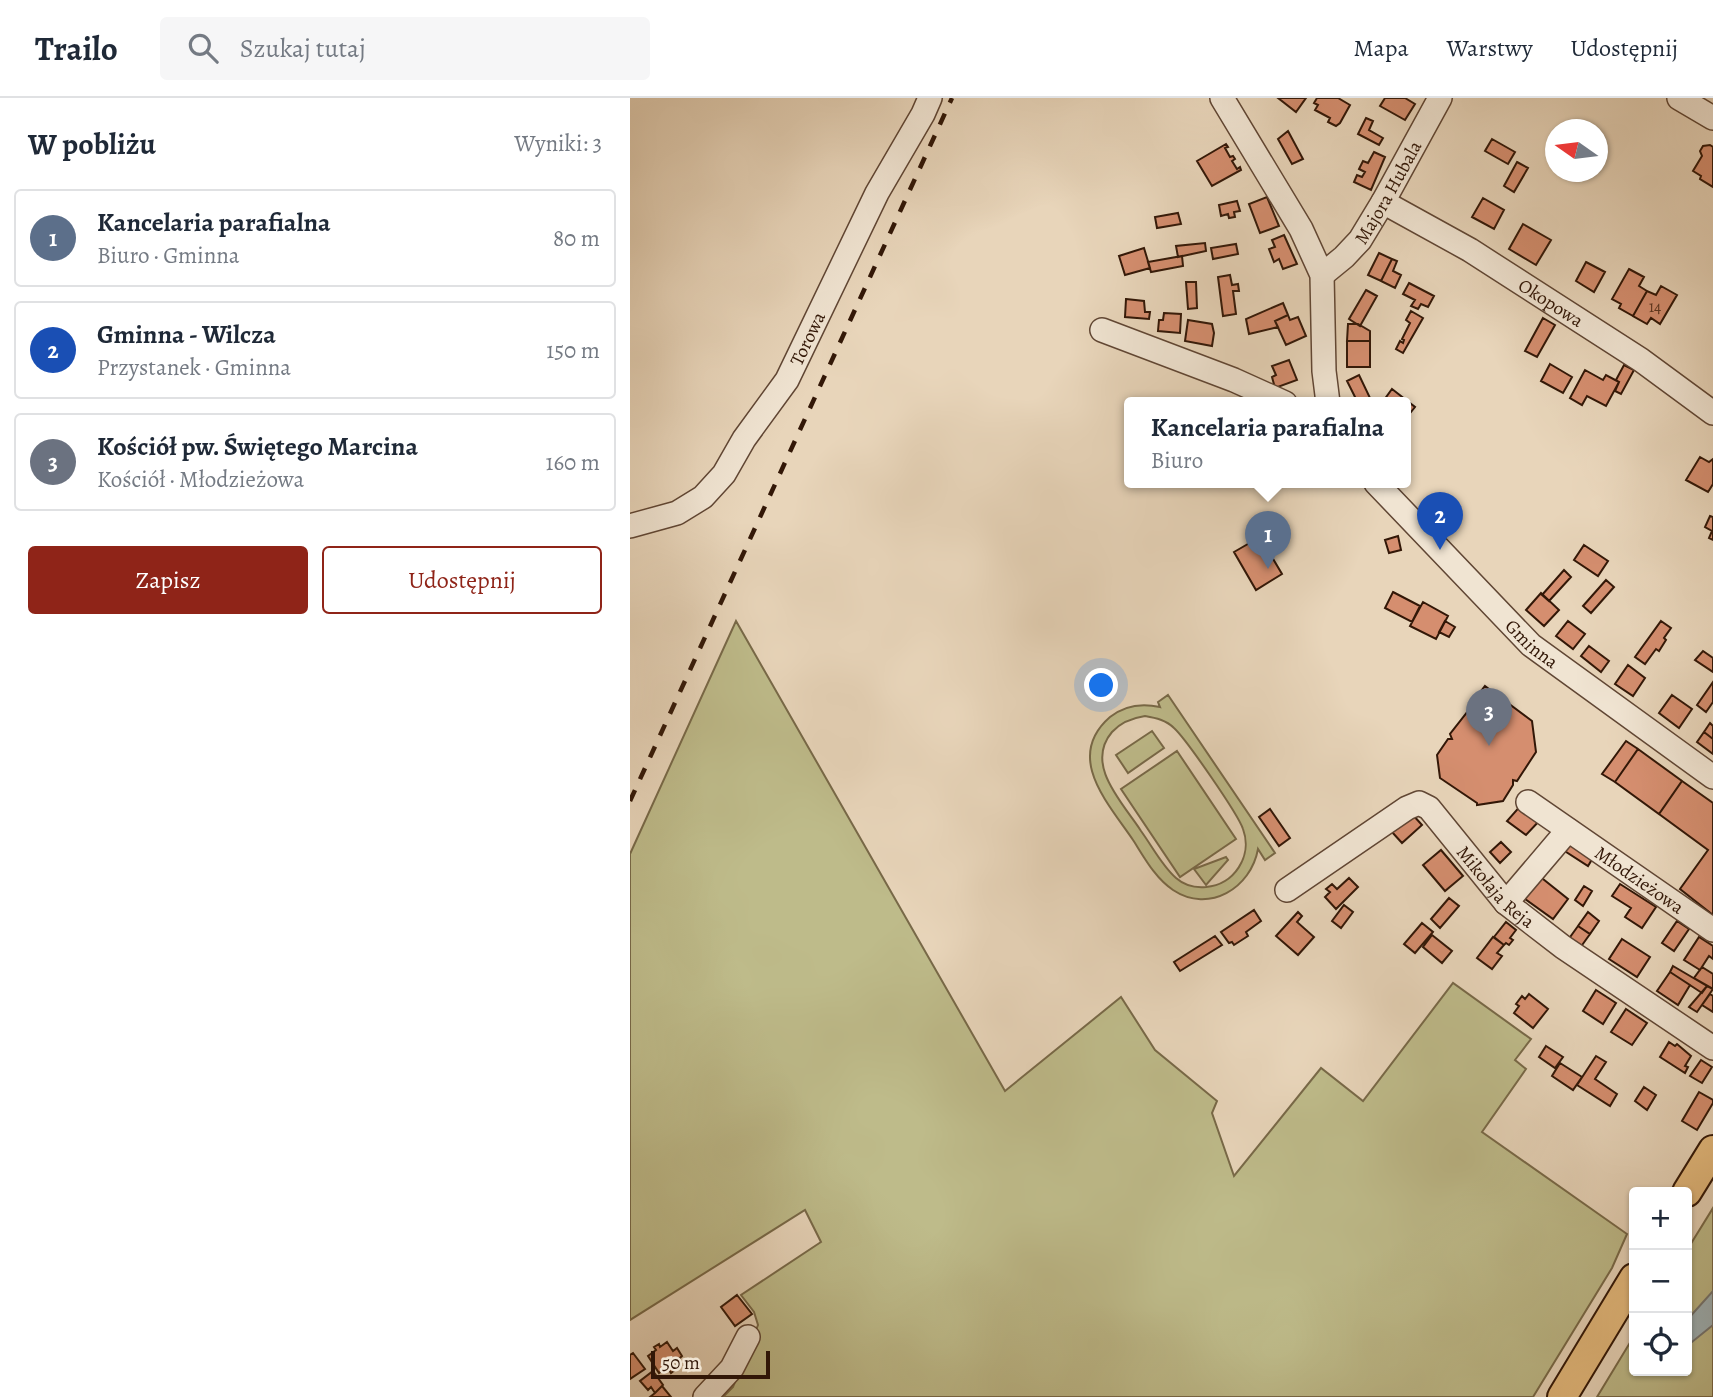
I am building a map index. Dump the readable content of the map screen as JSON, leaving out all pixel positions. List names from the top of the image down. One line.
{"streets":{"street":["Majora Hubala","Okopowa","Torowa","Gminna","Młodzieżowa","Mikołaja Reja"]},"crossings":[["Majora Hubala","Okopowa"]],"house_numbers":["14"],"scale_bar":"50 m","north":"left","page":{"header":"Trailo","search":"Szukaj tutaj","nav":["Mapa","Warstwy","Udostępnij"],"heading":["W pobliżu","Wyniki: 3"],"list":[{"mark":"1","name":"Kancelaria parafialna","note":"Biuro · Gminna","value":"80 m"},{"mark":"2","name":"Gminna - Wilcza","note":"Przystanek · Gminna","value":"150 m"},{"mark":"3","name":"Kościół pw. Świętego Marcina","note":"Kościół · Młodzieżowa","value":"160 m"}],"popup":["Kancelaria parafialna","Biuro"],"pins":["2","1","3"],"buttons":["Zapisz","Udostępnij"],"map_buttons":["+","−"],"scale":"50 m"}}
